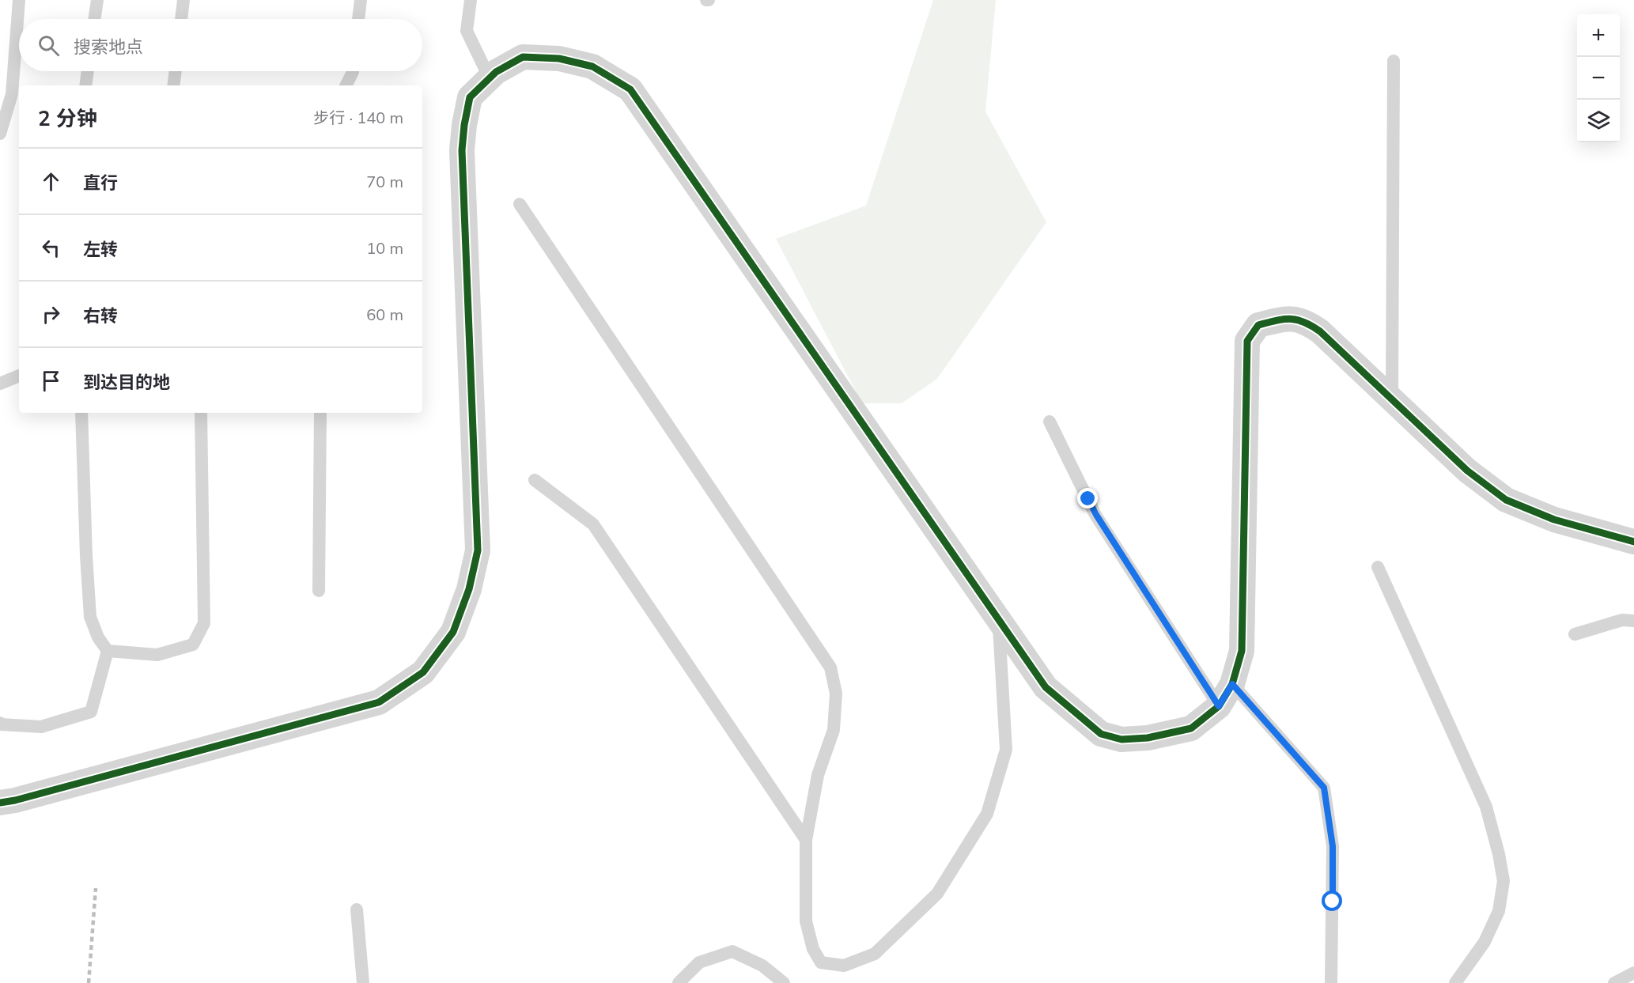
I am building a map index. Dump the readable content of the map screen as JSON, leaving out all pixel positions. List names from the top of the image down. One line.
{"page":{"map_buttons":["+","−"],"search":"搜索地点","heading":["2 分钟","步行 · 140 m"],"list":[["直行","70 m"],["左转","10 m"],["右转","60 m"],"到达目的地"]}}
